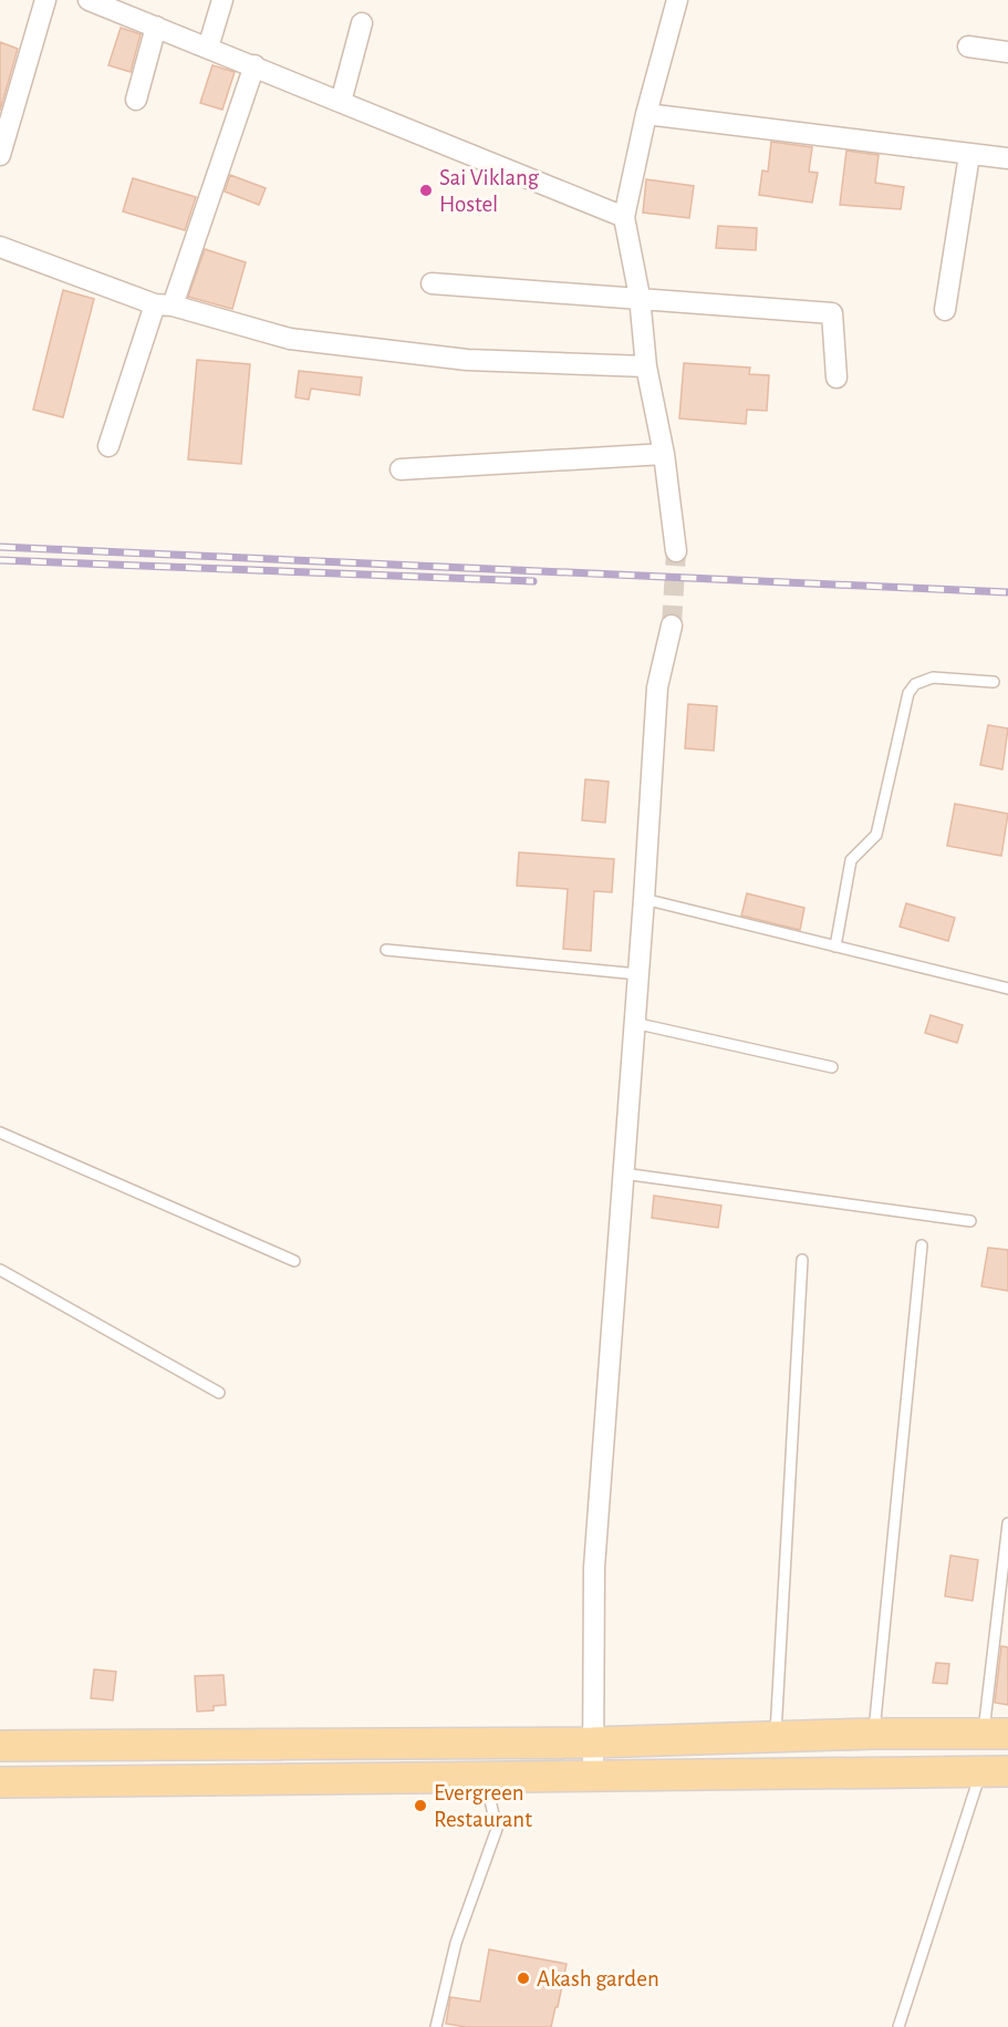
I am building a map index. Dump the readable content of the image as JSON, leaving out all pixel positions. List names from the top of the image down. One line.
{"places":["Sai Viklang Hostel","Evergreen Restaurant","Akash garden"]}
